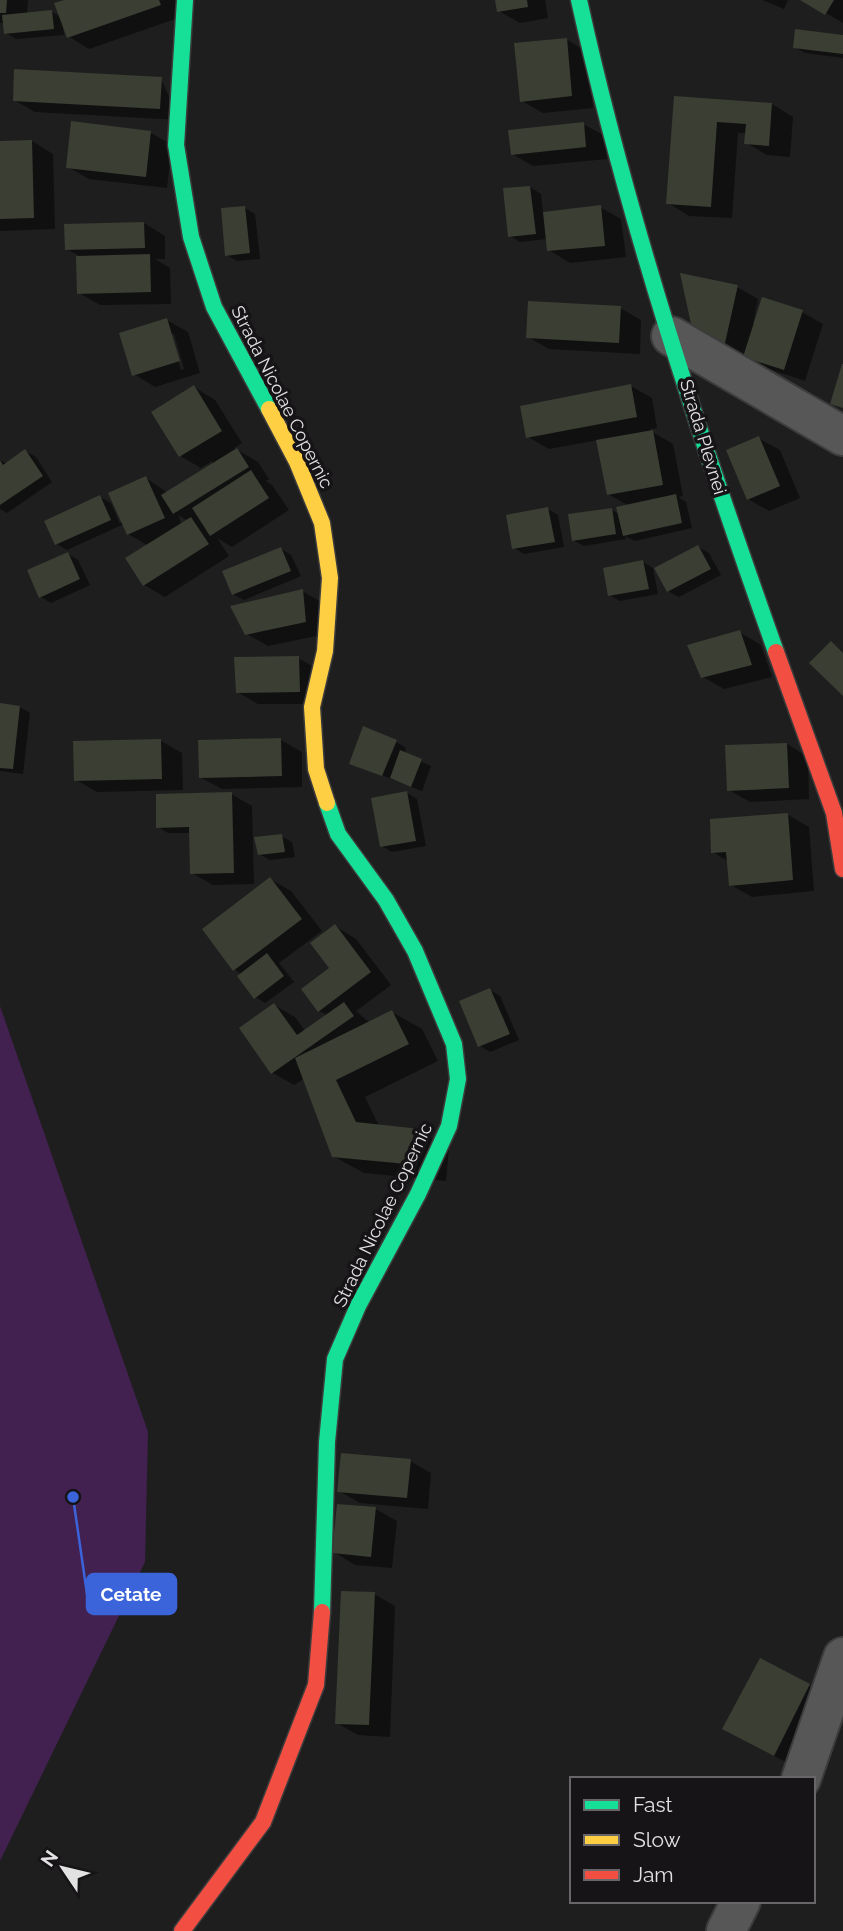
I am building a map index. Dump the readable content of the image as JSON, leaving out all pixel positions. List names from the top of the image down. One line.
{"streets":{"street":["Strada Nicolae Copernic","Strada Plevnei"]},"places":["Cetate"],"legend":["Fast","Slow","Jam"],"north":"top left"}
